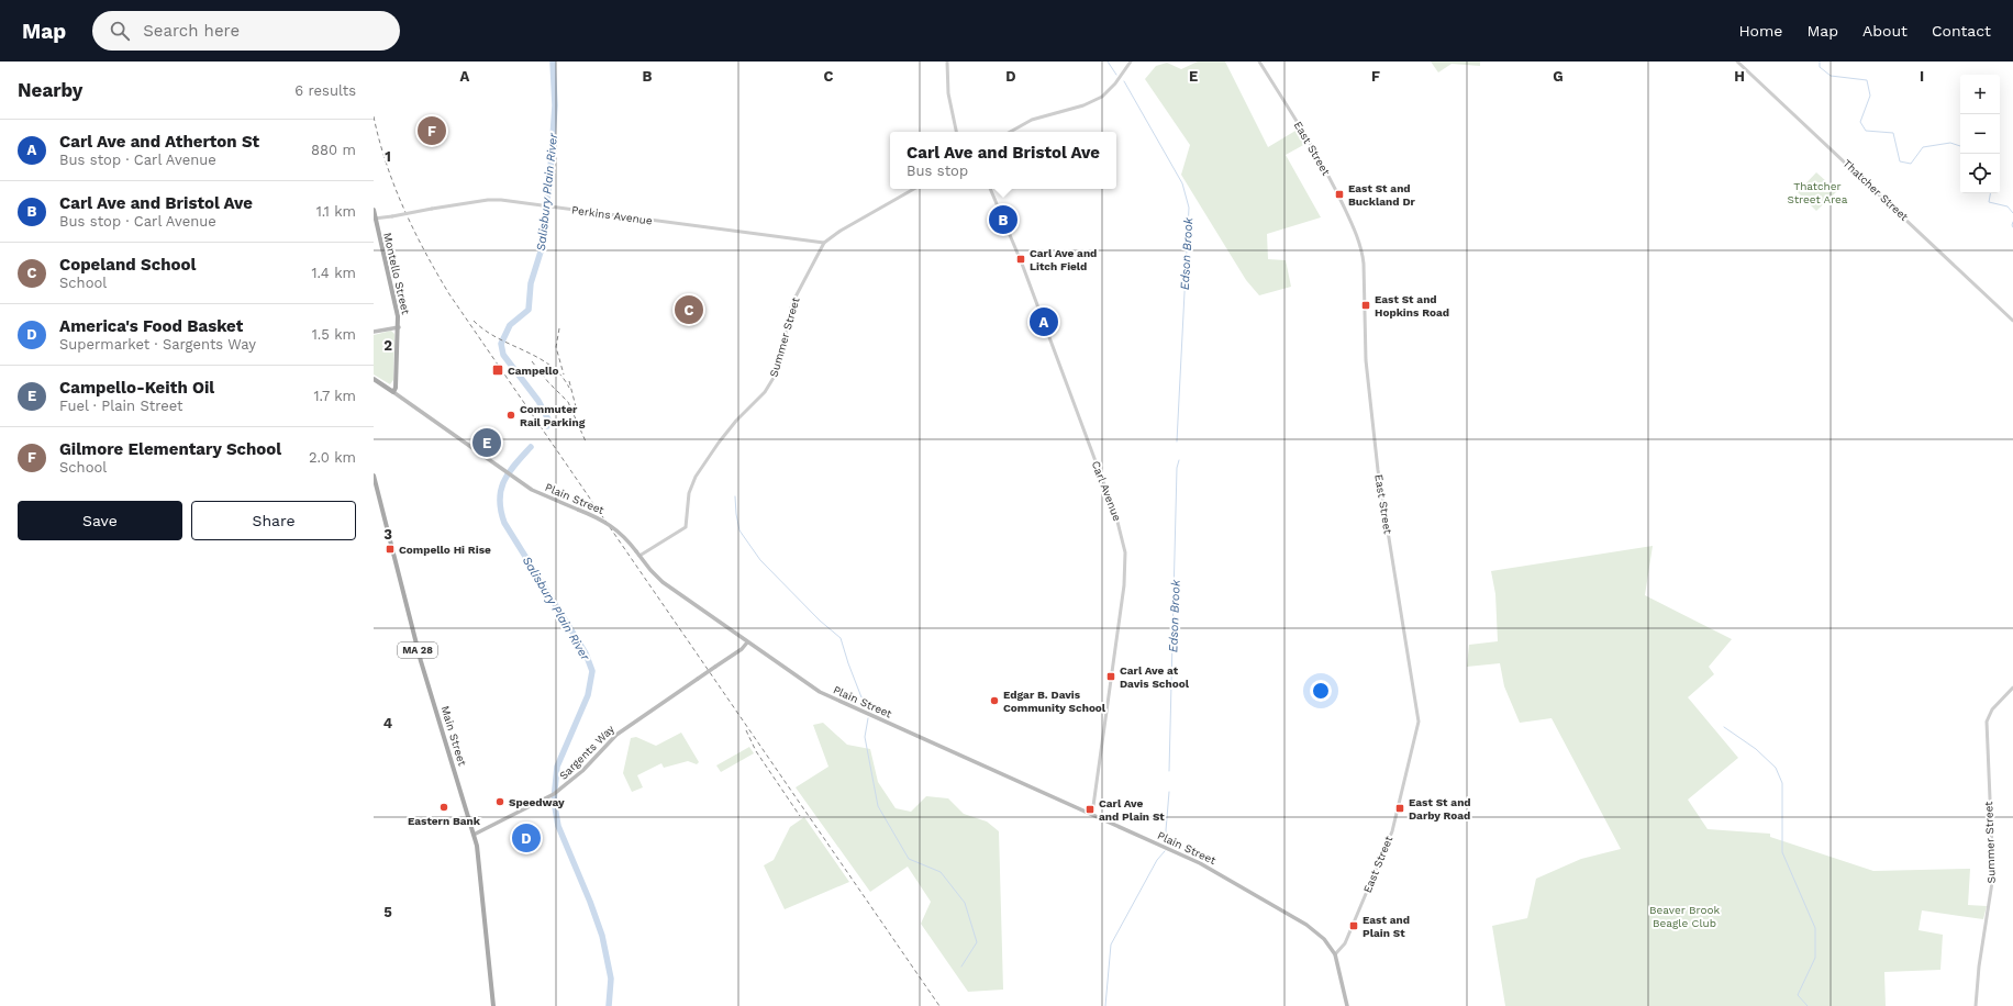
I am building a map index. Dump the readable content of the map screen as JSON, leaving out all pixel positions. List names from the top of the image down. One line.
{"streets":{"main road":["Montello Street","Plain Street","MA 28","Main Street","Sargents Way"],"street":["East Street","Thatcher Street","Perkins Avenue","Summer Street","Carl Avenue"]},"crossings":[["East Street","Plain Street"],["Perkins Avenue","Montello Street"],["Perkins Avenue","Summer Street"],["Montello Street","Plain Street"],["Summer Street","Plain Street"],["Carl Avenue","Plain Street"],["Plain Street","Sargents Way"],["Main Street","Sargents Way"]],"water":["Salisbury Plain River","Edson Brook"],"parks":["Thatcher Street Area","Beaver Brook Beagle Club"],"places":{"transit":["East St and Buckland Dr","Carl Ave and Litch Field","East St and Hopkins Road","Campello","Compello Hi Rise","Carl Ave at Davis School","East St and Darby Road","Carl Ave and Plain St","East and Plain St"],"other":["Commuter Rail Parking","Edgar B. Davis Community School","Speedway","Eastern Bank"]},"page":{"header":"Map","search":"Search here","nav":["Home","Map","About","Contact"],"heading":["Nearby","6 results"],"map_buttons":["+","−"],"pins":["F","B","C","A","E","D"],"list":[{"mark":"A","name":"Carl Ave and Atherton St","note":"Bus stop · Carl Avenue","value":"880 m"},{"mark":"B","name":"Carl Ave and Bristol Ave","note":"Bus stop · Carl Avenue","value":"1.1 km"},{"mark":"C","name":"Copeland School","note":"School","value":"1.4 km"},{"mark":"D","name":"America's Food Basket","note":"Supermarket · Sargents Way","value":"1.5 km"},{"mark":"E","name":"Campello-Keith Oil","note":"Fuel · Plain Street","value":"1.7 km"},{"mark":"F","name":"Gilmore Elementary School","note":"School","value":"2.0 km"}],"popup":["Carl Ave and Bristol Ave","Bus stop"],"buttons":["Save","Share"]},"grid":{"columns":["A","B","C","D","E","F","G","H","I"],"rows":["1","2","3","4","5"]}}
